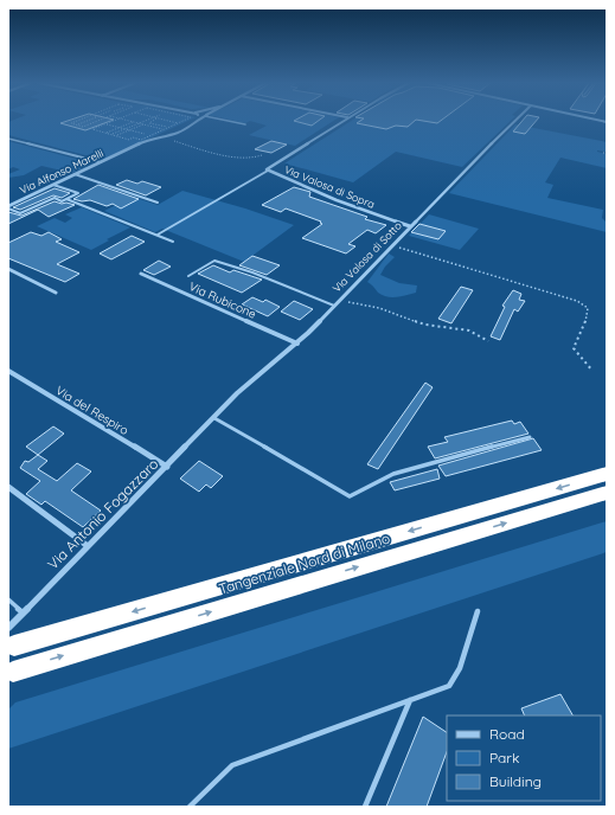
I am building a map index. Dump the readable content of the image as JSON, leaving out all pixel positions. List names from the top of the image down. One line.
{"streets":{"highway":["Tangenziale Nord di Milano"],"street":["Via Alfonso Marelli","Via Valosa di Sopra","Via Valosa di Sotto","Via Rubicone","Via del Respiro","Via Antonio Fogazzaro"]},"crossings":[["Via Valosa di Sopra","Via Valosa di Sotto"],["Via Valosa di Sotto","Via Rubicone"],["Via Valosa di Sotto","Via Antonio Fogazzaro"],["Via del Respiro","Via Antonio Fogazzaro"]],"legend":["Road","Park","Building"]}
